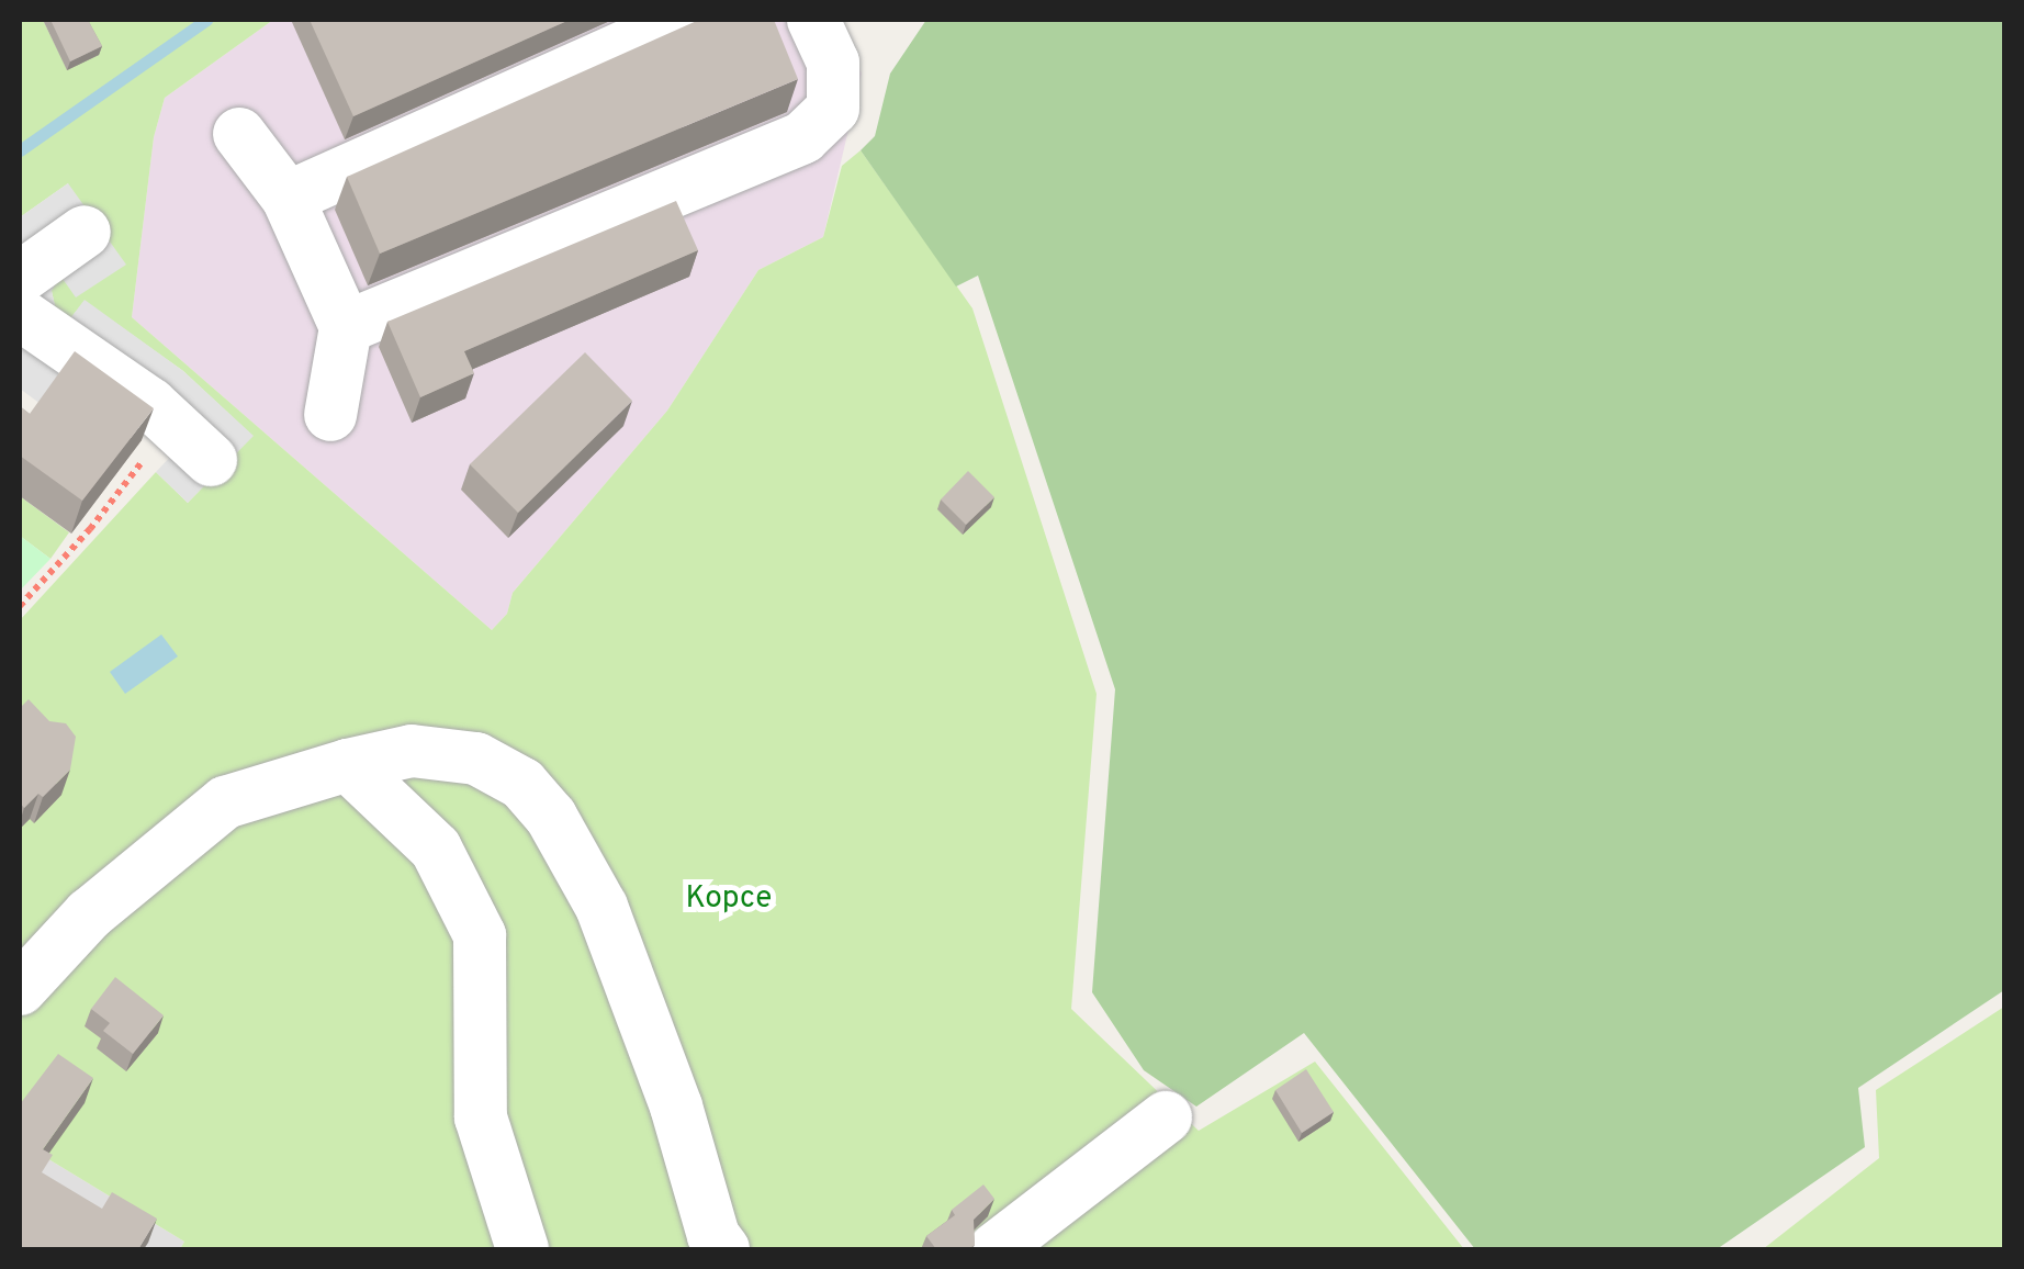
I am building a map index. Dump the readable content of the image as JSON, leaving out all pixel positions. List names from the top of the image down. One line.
{"parks":["Kopce"]}
